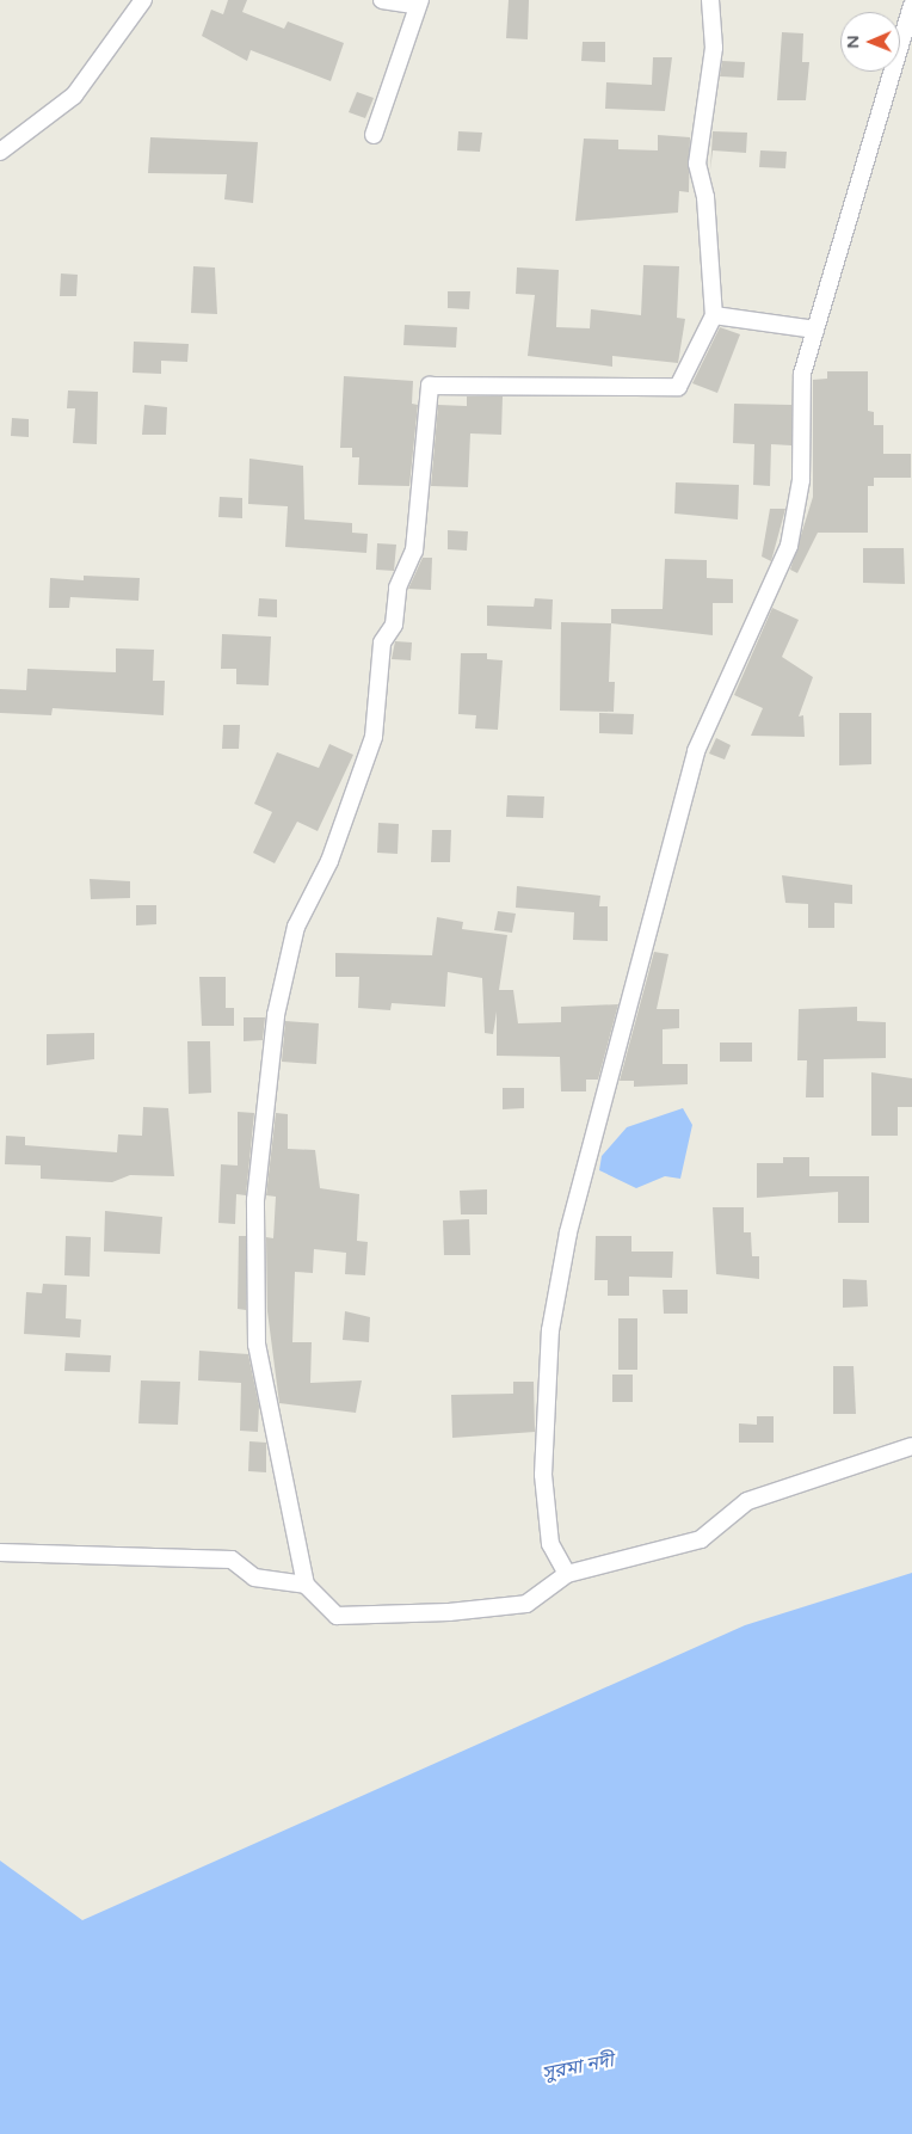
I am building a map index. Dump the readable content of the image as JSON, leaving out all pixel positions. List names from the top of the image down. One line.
{"water":["সুরমা নদী"],"north":"left"}
